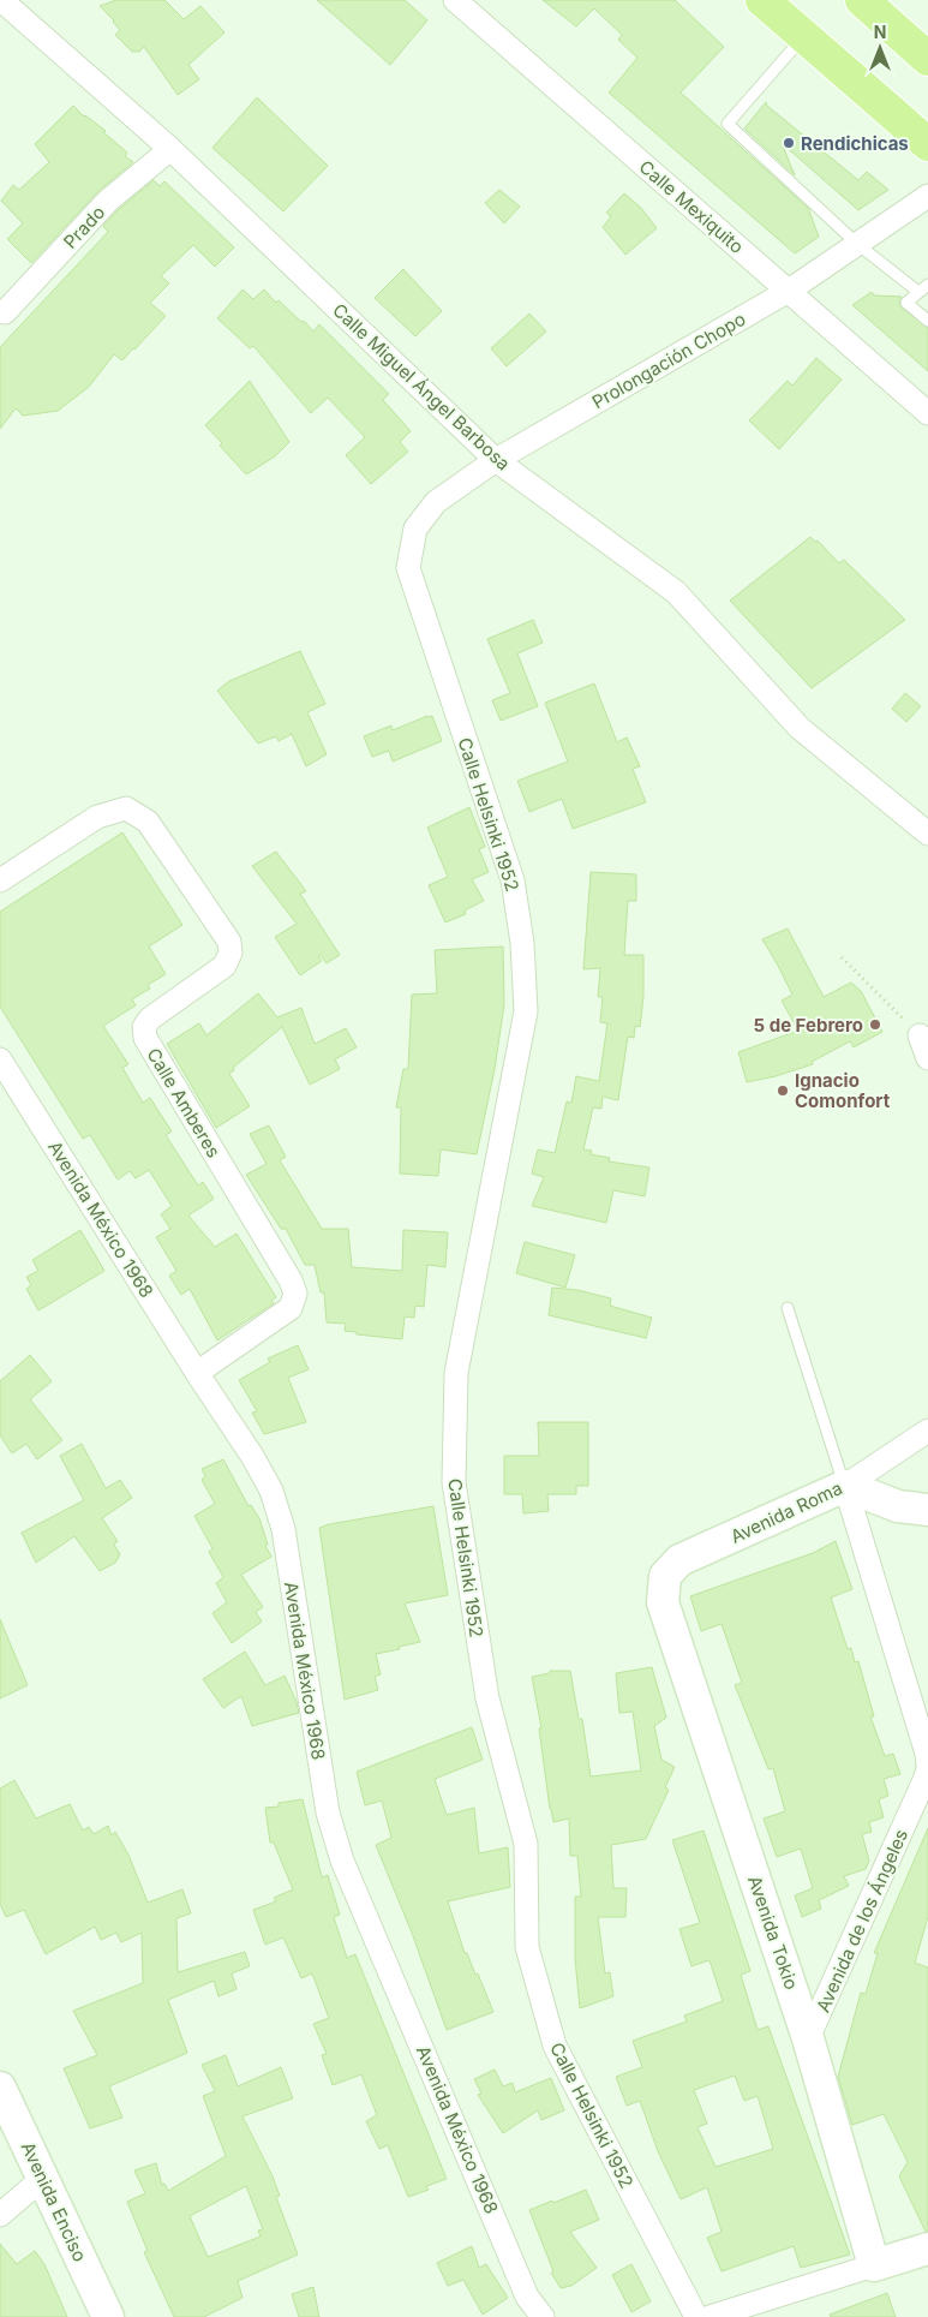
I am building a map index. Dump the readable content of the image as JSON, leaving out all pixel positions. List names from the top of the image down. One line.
{"streets":{"street":["Calle Mexiquito","Prado","Prolongación Chopo","Calle Miguel Ángel Barbosa","Calle Helsinki 1952","Calle Amberes","Avenida México 1968","Avenida Roma","Avenida de los Ángeles","Avenida Tokio","Avenida Enciso"]},"crossings":[["Calle Mexiquito","Prolongación Chopo"],["Prado","Calle Miguel Ángel Barbosa"],["Prolongación Chopo","Calle Miguel Ángel Barbosa"],["Prolongación Chopo","Calle Helsinki 1952"],["Calle Amberes","Avenida México 1968"],["Avenida Roma","Avenida de los Ángeles"],["Avenida Roma","Avenida Tokio"],["Avenida de los Ángeles","Avenida Tokio"]],"places":["Rendichicas","5 de Febrero","Ignacio Comonfort"],"north":"top"}
